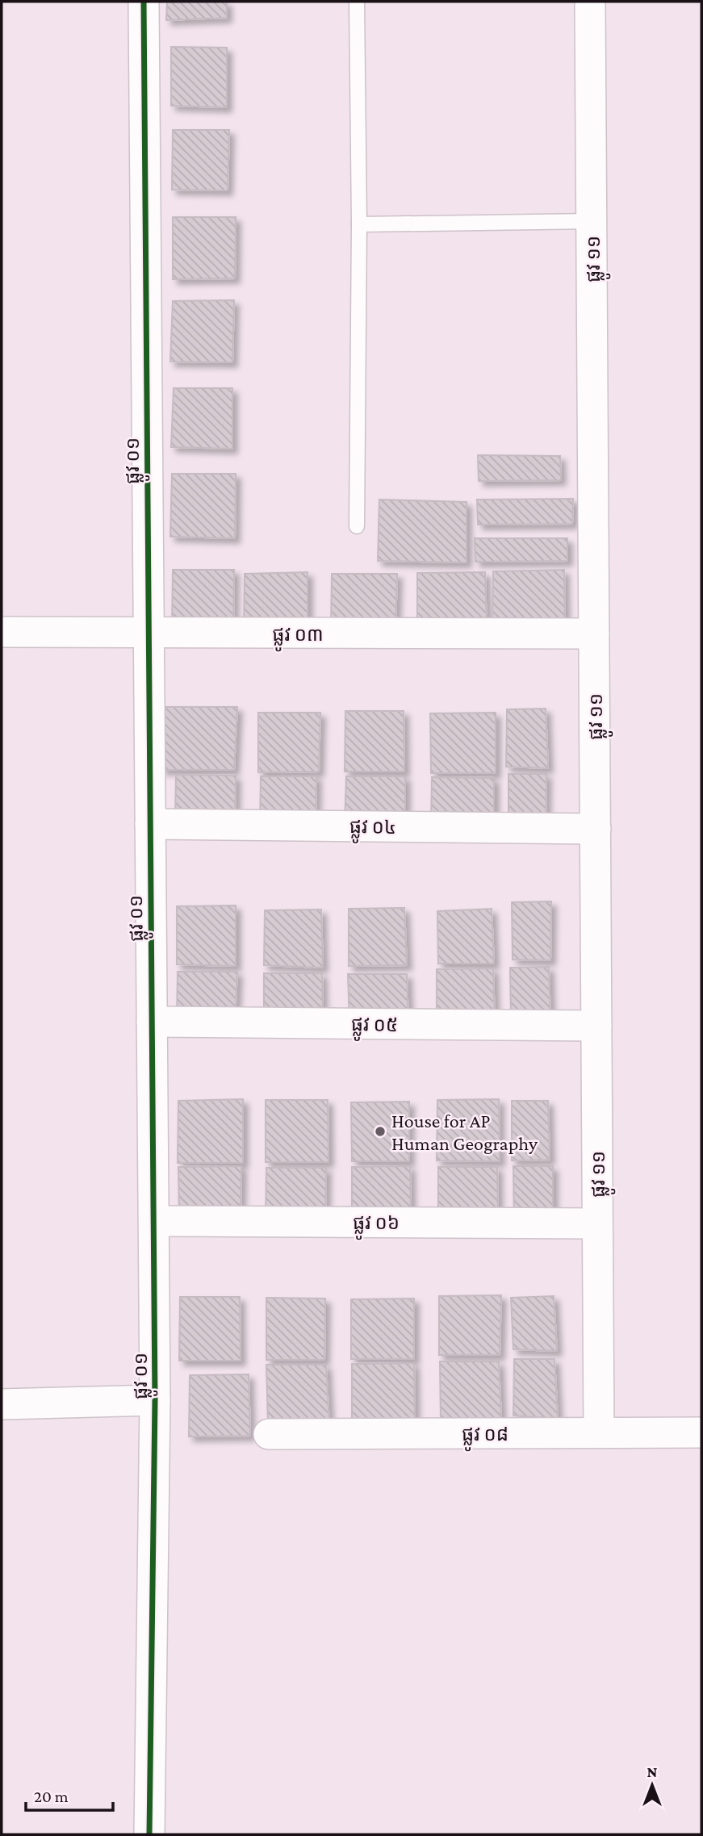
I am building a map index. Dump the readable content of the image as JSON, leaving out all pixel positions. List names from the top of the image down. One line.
{"streets":{"street":["ផ្លូវ ១១","ផ្លូវ ០១","ផ្លូវ ០៣","ផ្លូវ ០៤","ផ្លូវ ០៥","ផ្លូវ ០៦","ផ្លូវ ០៨"]},"crossings":[["ផ្លូវ ១១","ផ្លូវ ០៣"],["ផ្លូវ ១១","ផ្លូវ ០៤"],["ផ្លូវ ១១","ផ្លូវ ០៥"],["ផ្លូវ ១១","ផ្លូវ ០៦"],["ផ្លូវ ១១","ផ្លូវ ០៨"],["ផ្លូវ ០១","ផ្លូវ ០៣"],["ផ្លូវ ០១","ផ្លូវ ០៤"],["ផ្លូវ ០១","ផ្លូវ ០៥"],["ផ្លូវ ០១","ផ្លូវ ០៦"]],"places":["House for AP Human Geography"],"scale_bar":"20 m","north":"top"}
